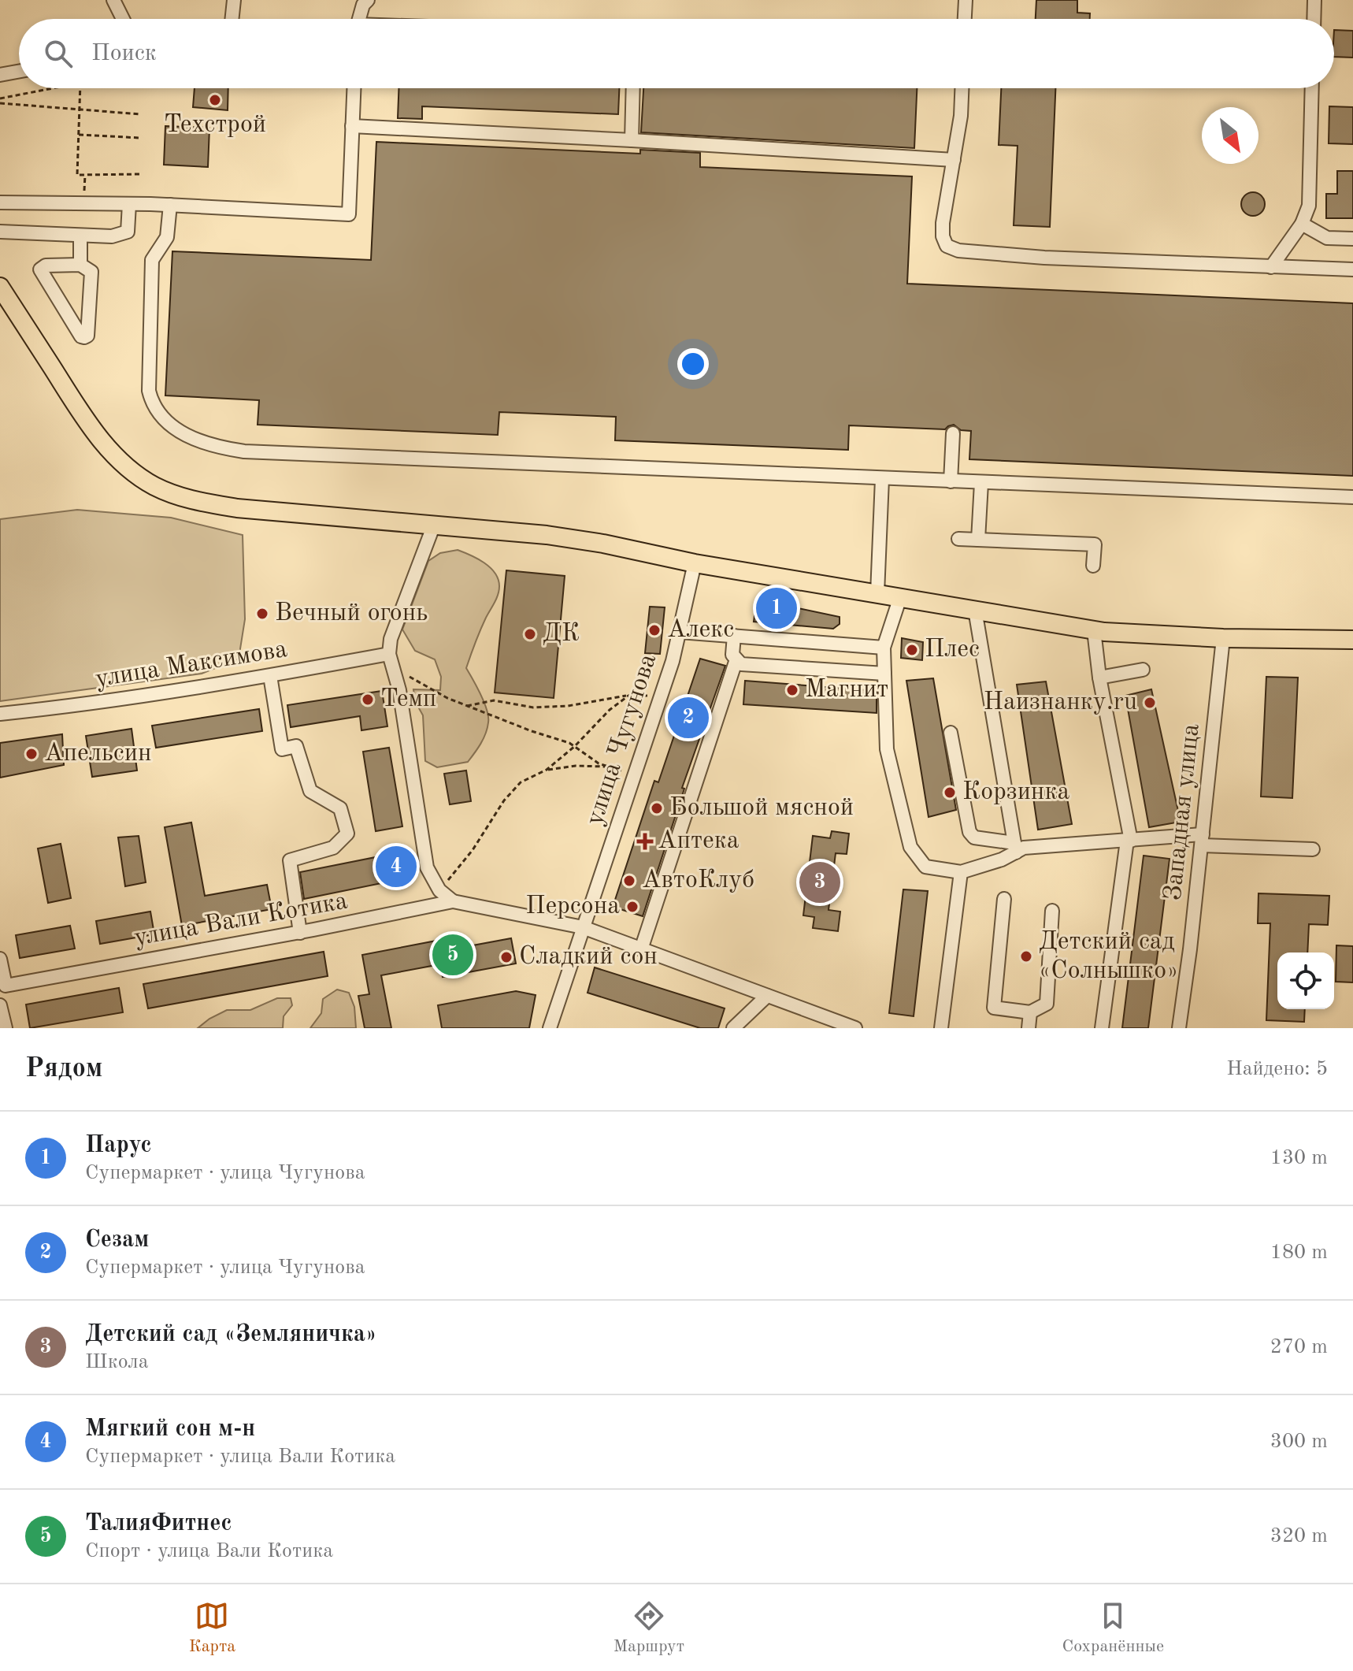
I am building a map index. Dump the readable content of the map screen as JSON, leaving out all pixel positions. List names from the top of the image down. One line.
{"streets":{"street":["улица Максимова","улица Чугунова","Западная улица","улица Вали Котика"]},"places":{"other":["Техстрой","Вечный огонь","Алекс","ДК","Плес","Магнит","Темп","Наизнанку.ru","Апельсин","Корзинка","Большой мясной","АвтоКлуб","Персона","Детский сад «Солнышко»","Сладкий сон"],"health":["Аптека"]},"north":"bottom right","page":{"search":"Поиск","pins":["1","2","4","3","5"],"heading":["Рядом","Найдено: 5"],"list":[{"mark":"1","name":"Парус","note":"Супермаркет · улица Чугунова","value":"130 m"},{"mark":"2","name":"Сезам","note":"Супермаркет · улица Чугунова","value":"180 m"},{"mark":"3","name":"Детский сад «Земляничка»","note":"Школа","value":"270 m"},{"mark":"4","name":"Мягкий сон м-н","note":"Супермаркет · улица Вали Котика","value":"300 m"},{"mark":"5","name":"ТалияФитнес","note":"Спорт · улица Вали Котика","value":"320 m"}],"nav":["Карта","Маршрут","Сохранённые"]}}
